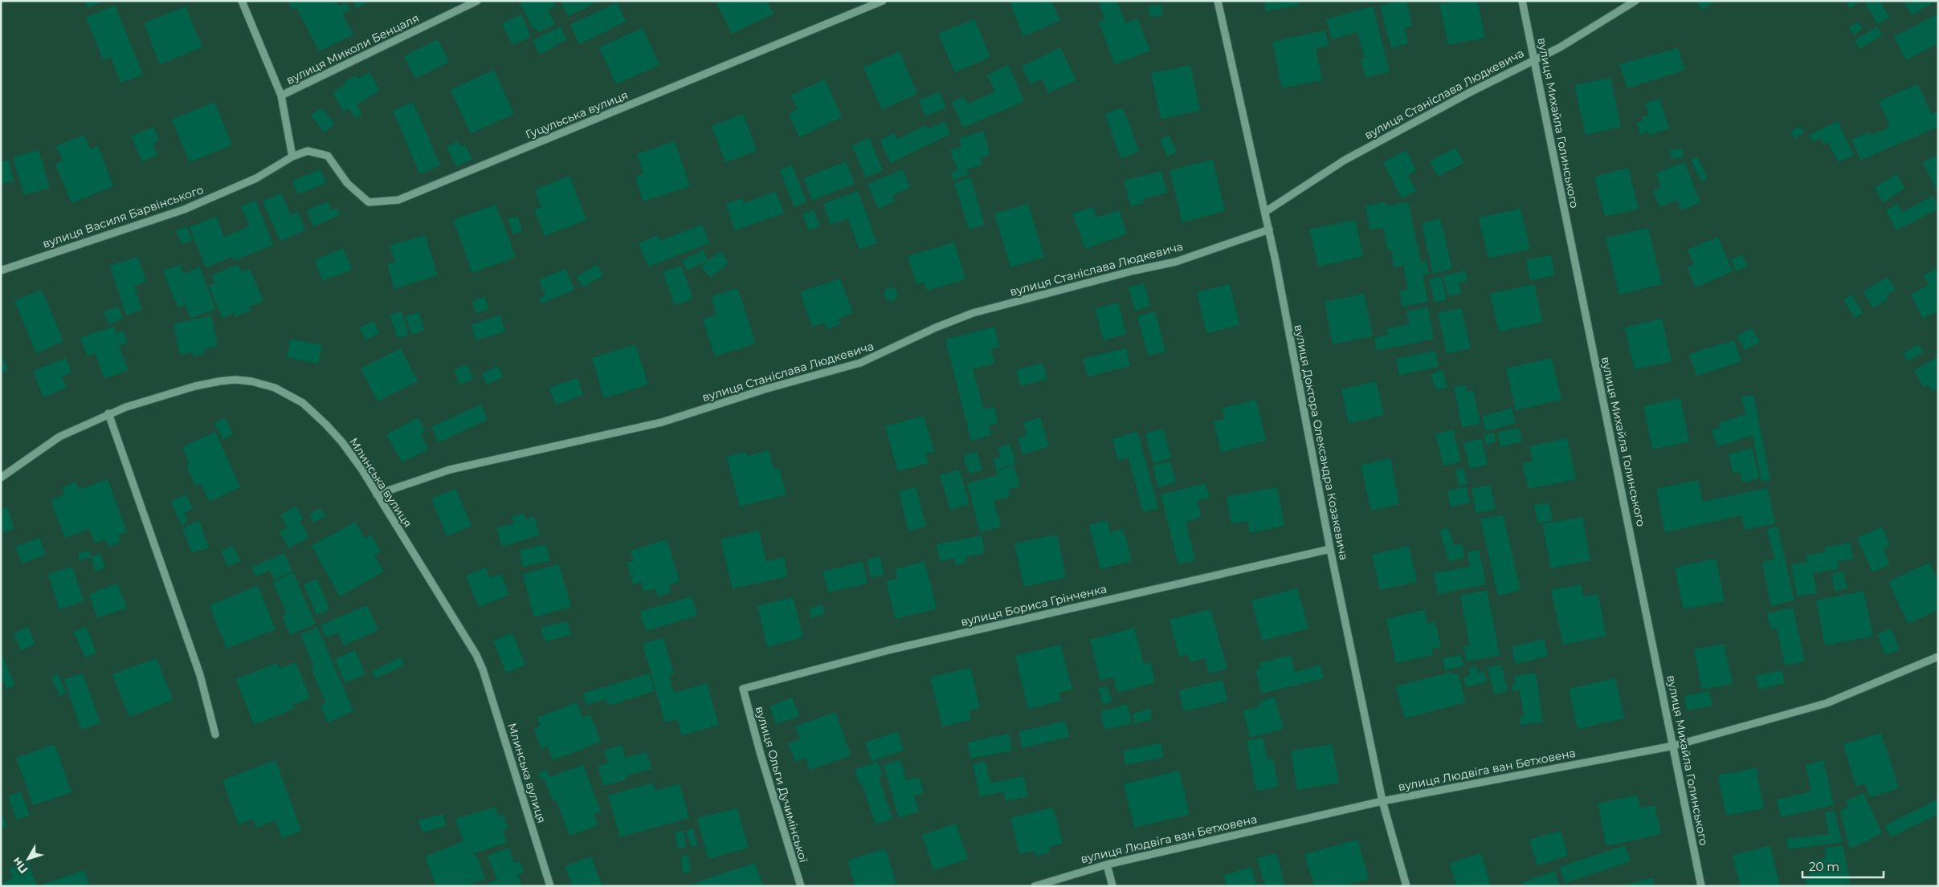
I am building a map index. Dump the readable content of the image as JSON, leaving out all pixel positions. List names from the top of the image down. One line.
{"streets":{"street":["вулиця Миколи Бенцаля","вулиця Станіслава Людкевича","Гуцульська вулиця","вулиця Михайла Голинського","вулиця Василя Барвінського","вулиця Доктора Олександра Козакевича","Млинська вулиця","вулиця Бориса Грінченка","вулиця Людвіга ван Бетховена","вулиця Ольги Дучимінської"]},"crossings":[["вулиця Миколи Бенцаля","Гуцульська вулиця"],["вулиця Миколи Бенцаля","вулиця Василя Барвінського"],["вулиця Станіслава Людкевича","вулиця Михайла Голинського"],["вулиця Станіслава Людкевича","вулиця Доктора Олександра Козакевича"],["вулиця Станіслава Людкевича","Млинська вулиця"],["Гуцульська вулиця","вулиця Василя Барвінського"],["вулиця Михайла Голинського","вулиця Людвіга ван Бетховена"],["вулиця Доктора Олександра Козакевича","вулиця Бориса Грінченка"],["вулиця Доктора Олександра Козакевича","вулиця Людвіга ван Бетховена"],["вулиця Бориса Грінченка","вулиця Ольги Дучимінської"]],"scale_bar":"20 m","north":"bottom left"}
